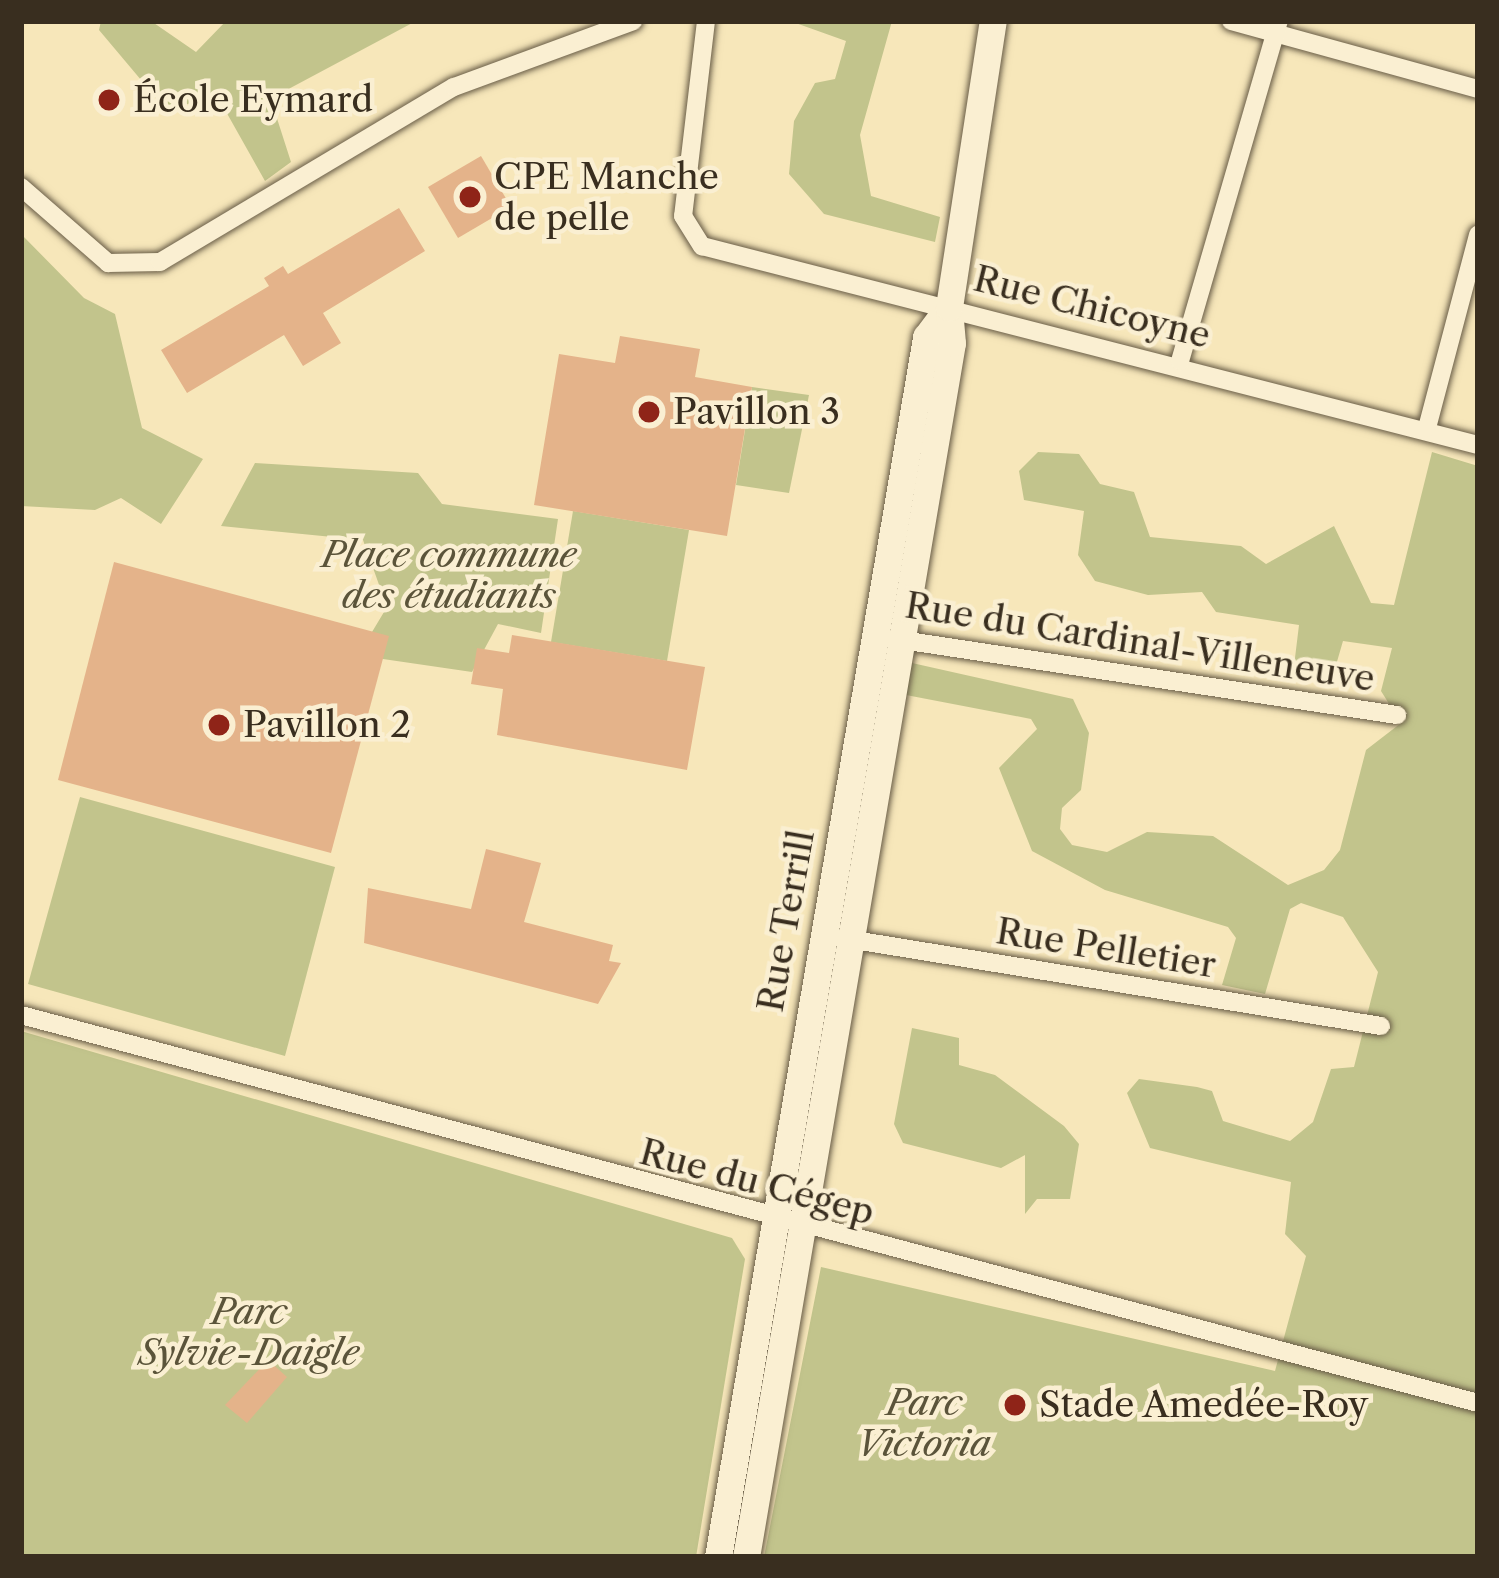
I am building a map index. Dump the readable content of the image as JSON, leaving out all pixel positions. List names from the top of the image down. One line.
{"streets":{"street":["Rue Chicoyne","Rue du Cardinal-Villeneuve","Rue Terrill","Rue Pelletier","Rue du Cégep"]},"crossings":[["Rue Chicoyne","Rue Terrill"],["Rue du Cardinal-Villeneuve","Rue Terrill"],["Rue Terrill","Rue Pelletier"],["Rue Terrill","Rue du Cégep"]],"parks":["Place commune des étudiants","Parc Sylvie-Daigle","Parc Victoria"],"places":["École Eymard","CPE Manche de pelle","Pavillon 3","Pavillon 2","Stade Amedée-Roy"]}
